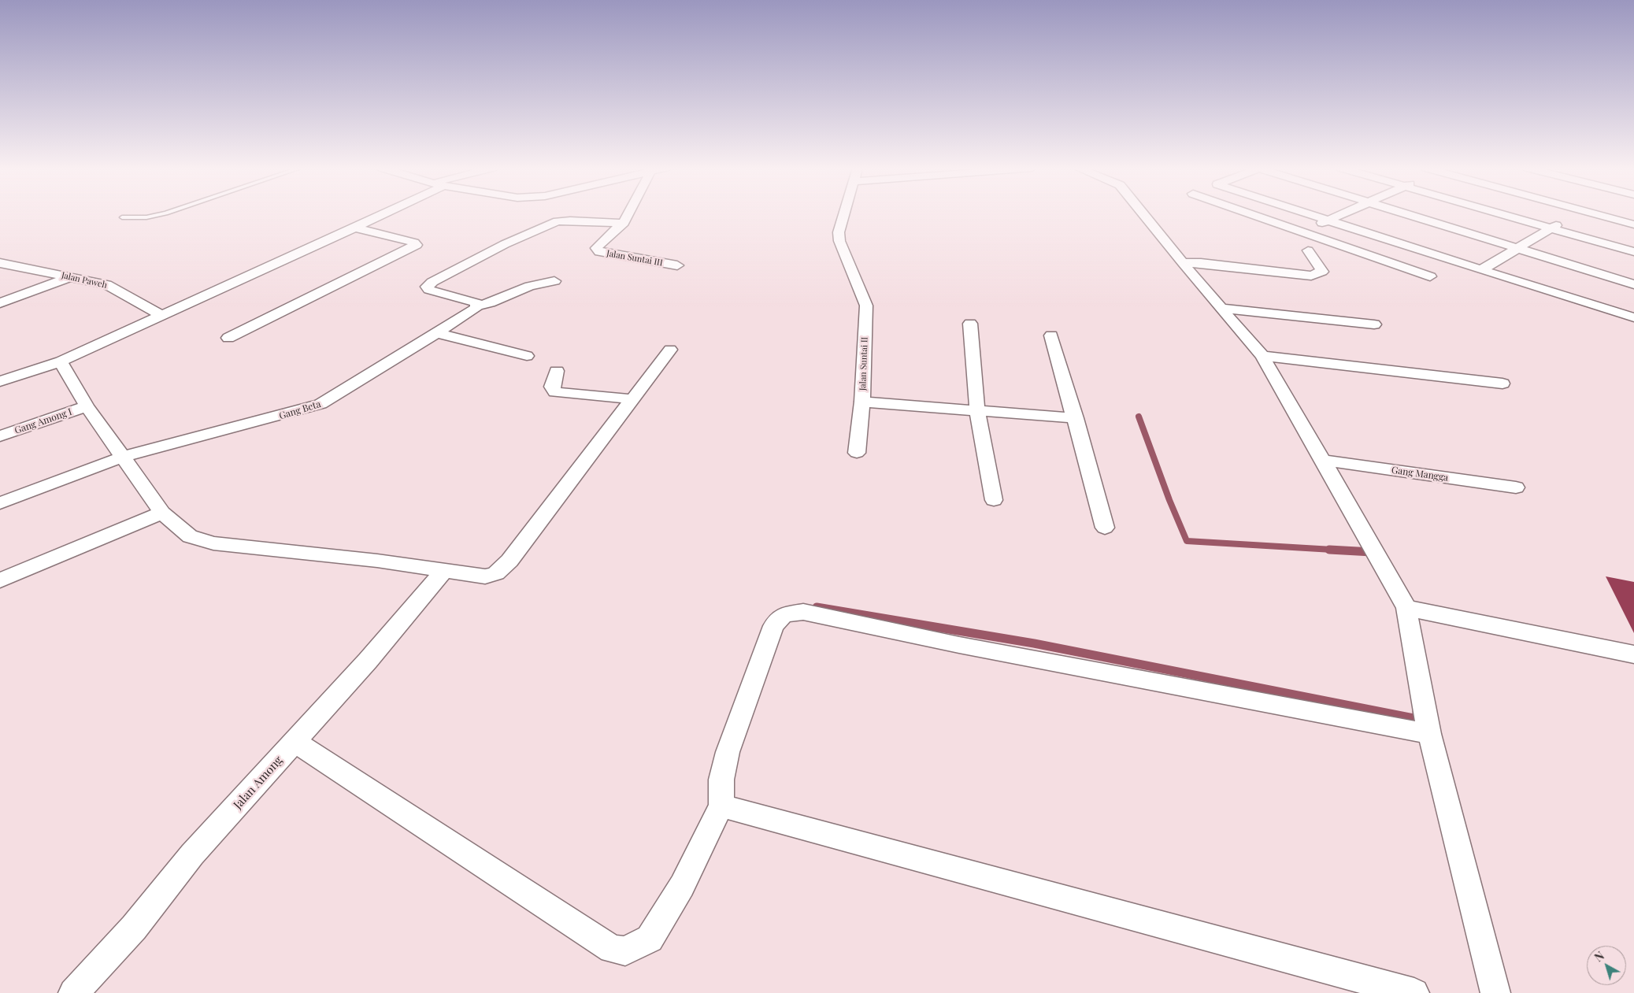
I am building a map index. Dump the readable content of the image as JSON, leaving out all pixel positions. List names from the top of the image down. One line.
{"streets":{"street":["Jalan Suntai III","Jalan Paweh","Jalan Suntai II","Gang Beta","Gang Among I","Gang Mangga","Jalan Among"]},"north":"top left"}
